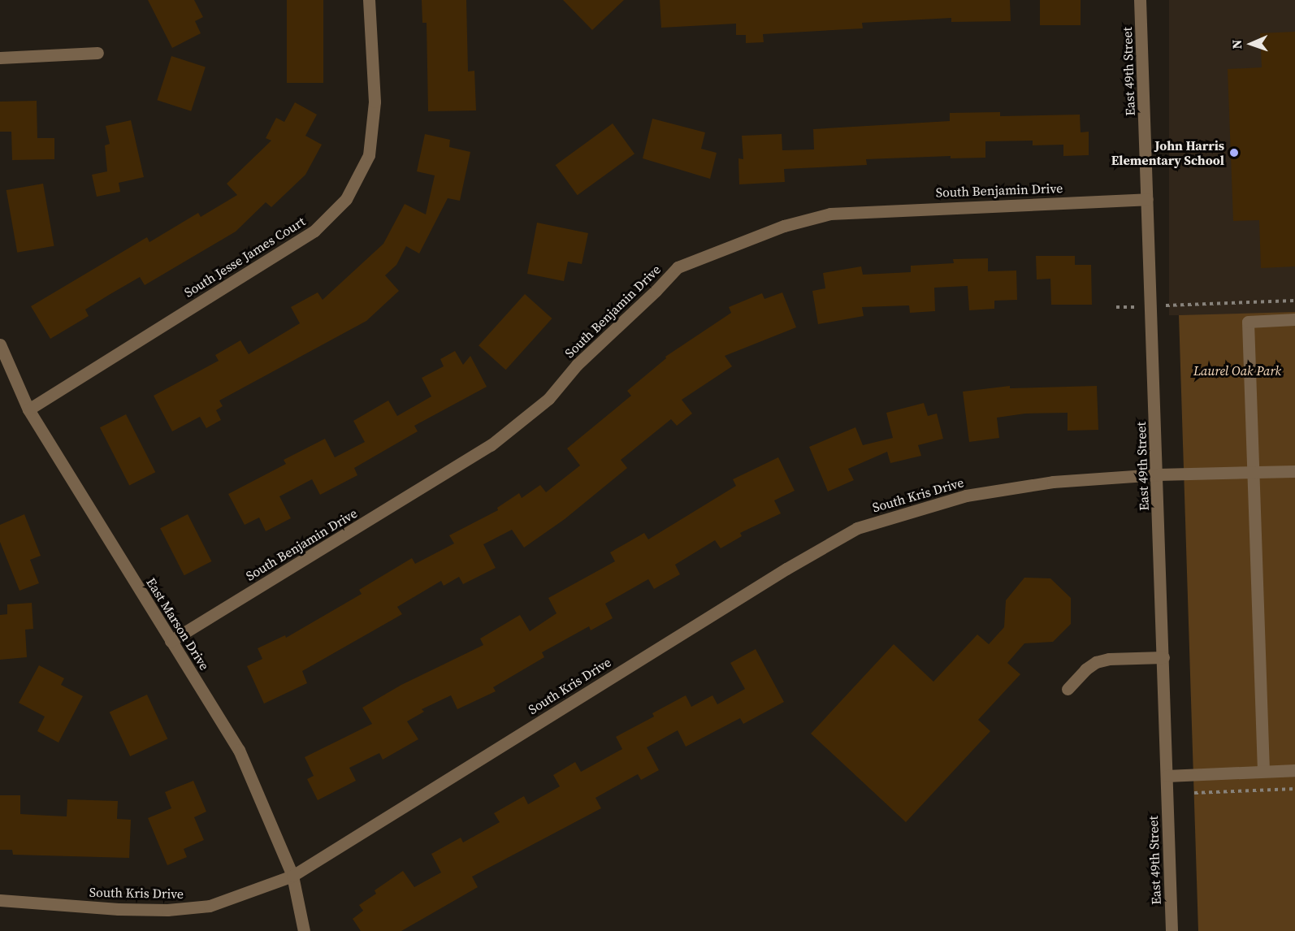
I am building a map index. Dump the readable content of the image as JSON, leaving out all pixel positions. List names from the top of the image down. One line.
{"streets":{"street":["East 49th Street","South Benjamin Drive","South Jesse James Court","South Kris Drive","East Marson Drive"]},"crossings":[["East 49th Street","South Benjamin Drive"],["East 49th Street","South Kris Drive"],["South Benjamin Drive","East Marson Drive"],["South Jesse James Court","East Marson Drive"],["South Kris Drive","East Marson Drive"]],"parks":["Laurel Oak Park"],"places":["John Harris Elementary School"],"north":"left"}
